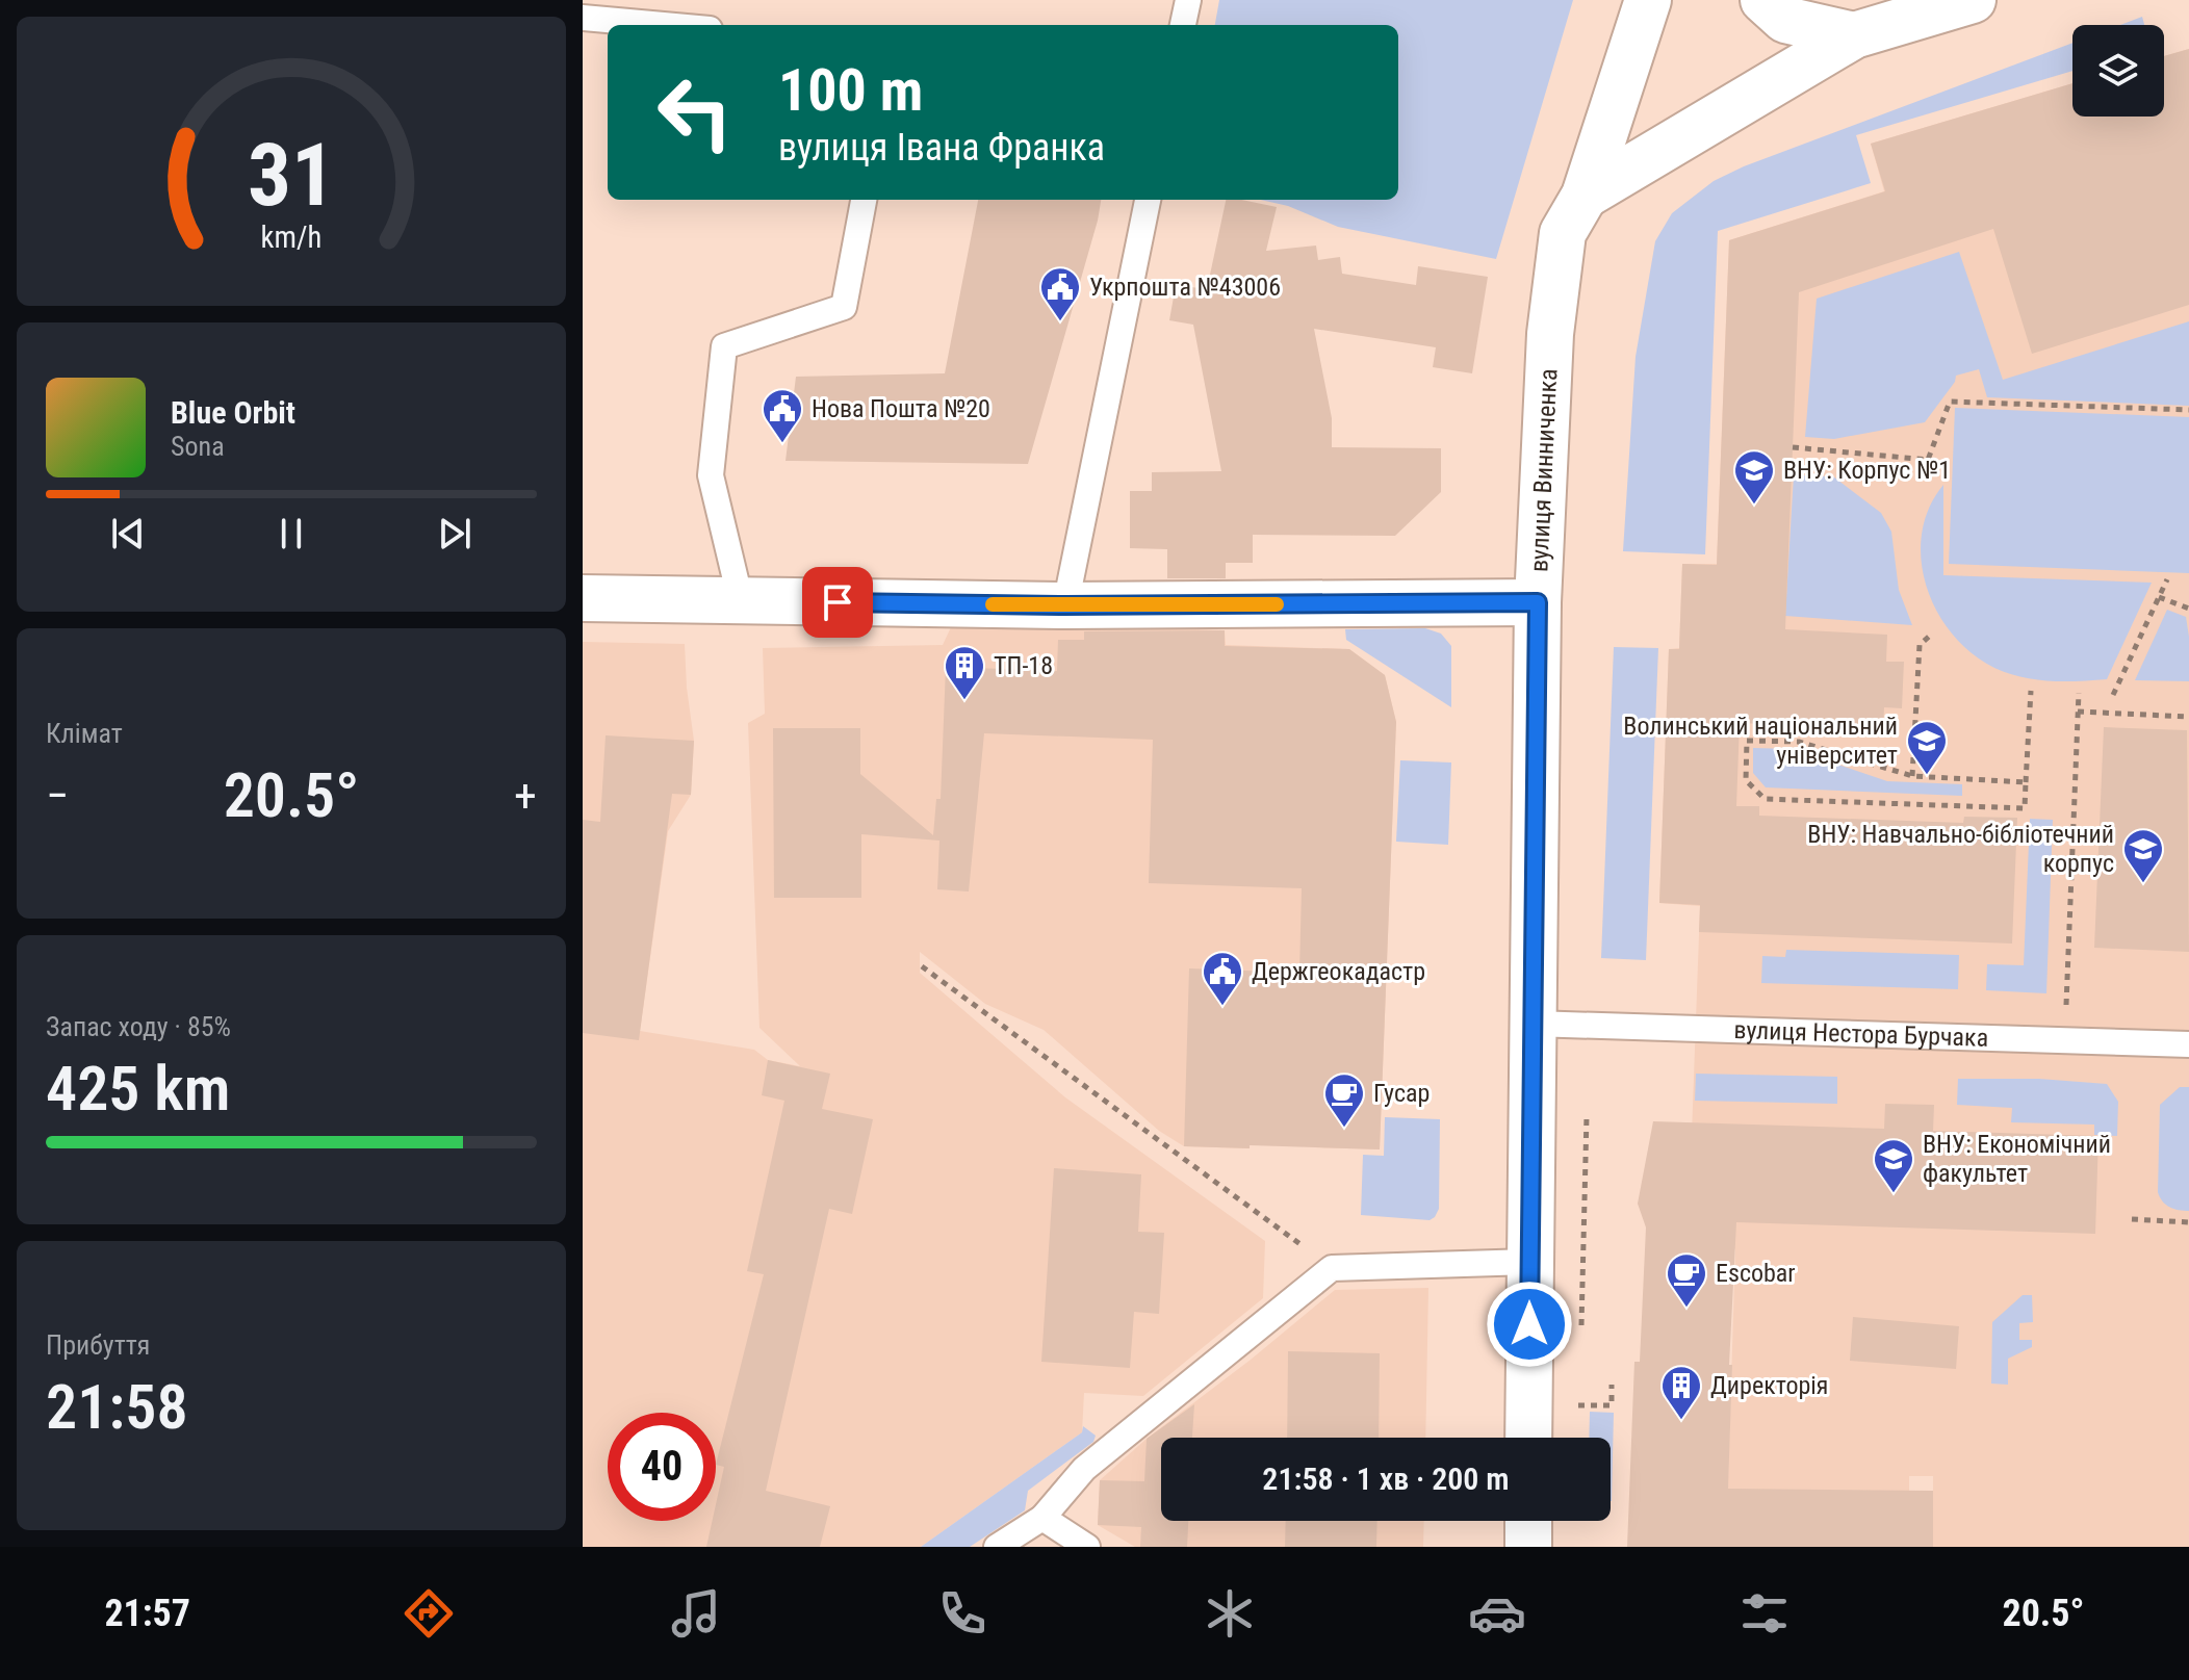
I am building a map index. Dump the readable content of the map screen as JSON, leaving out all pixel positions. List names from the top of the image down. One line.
{"streets":{"street":["вулиця Винниченка"],"lane":["вулиця Нестора Бурчака"]},"crossings":[["вулиця Винниченка","вулиця Нестора Бурчака"]],"places":{"public building":["Укрпошта №43006","Нова Пошта №20","Держгеокадастр"],"school or university":["ВНУ: Корпус №1","Волинський національний університет","ВНУ: Навчально-бібліотечний корпус","ВНУ: Економічний факультет"],"building":["ТП-18","Директорія"],"cafe":["Гусар","Escobar"]},"page":{"turn":["100 m","вулиця Івана Франка"],"song":["Blue Orbit","Sona"],"tile":["Клімат",["Запас ходу · 85%","425 km"],["Прибуття","21:58"]],"heat":["−","20.5°","+"],"limit":"40","trip":"21:58 · 1 хв · 200 m","tabs":["21:57","20.5°"],"gauge":["31","km/h"]}}
